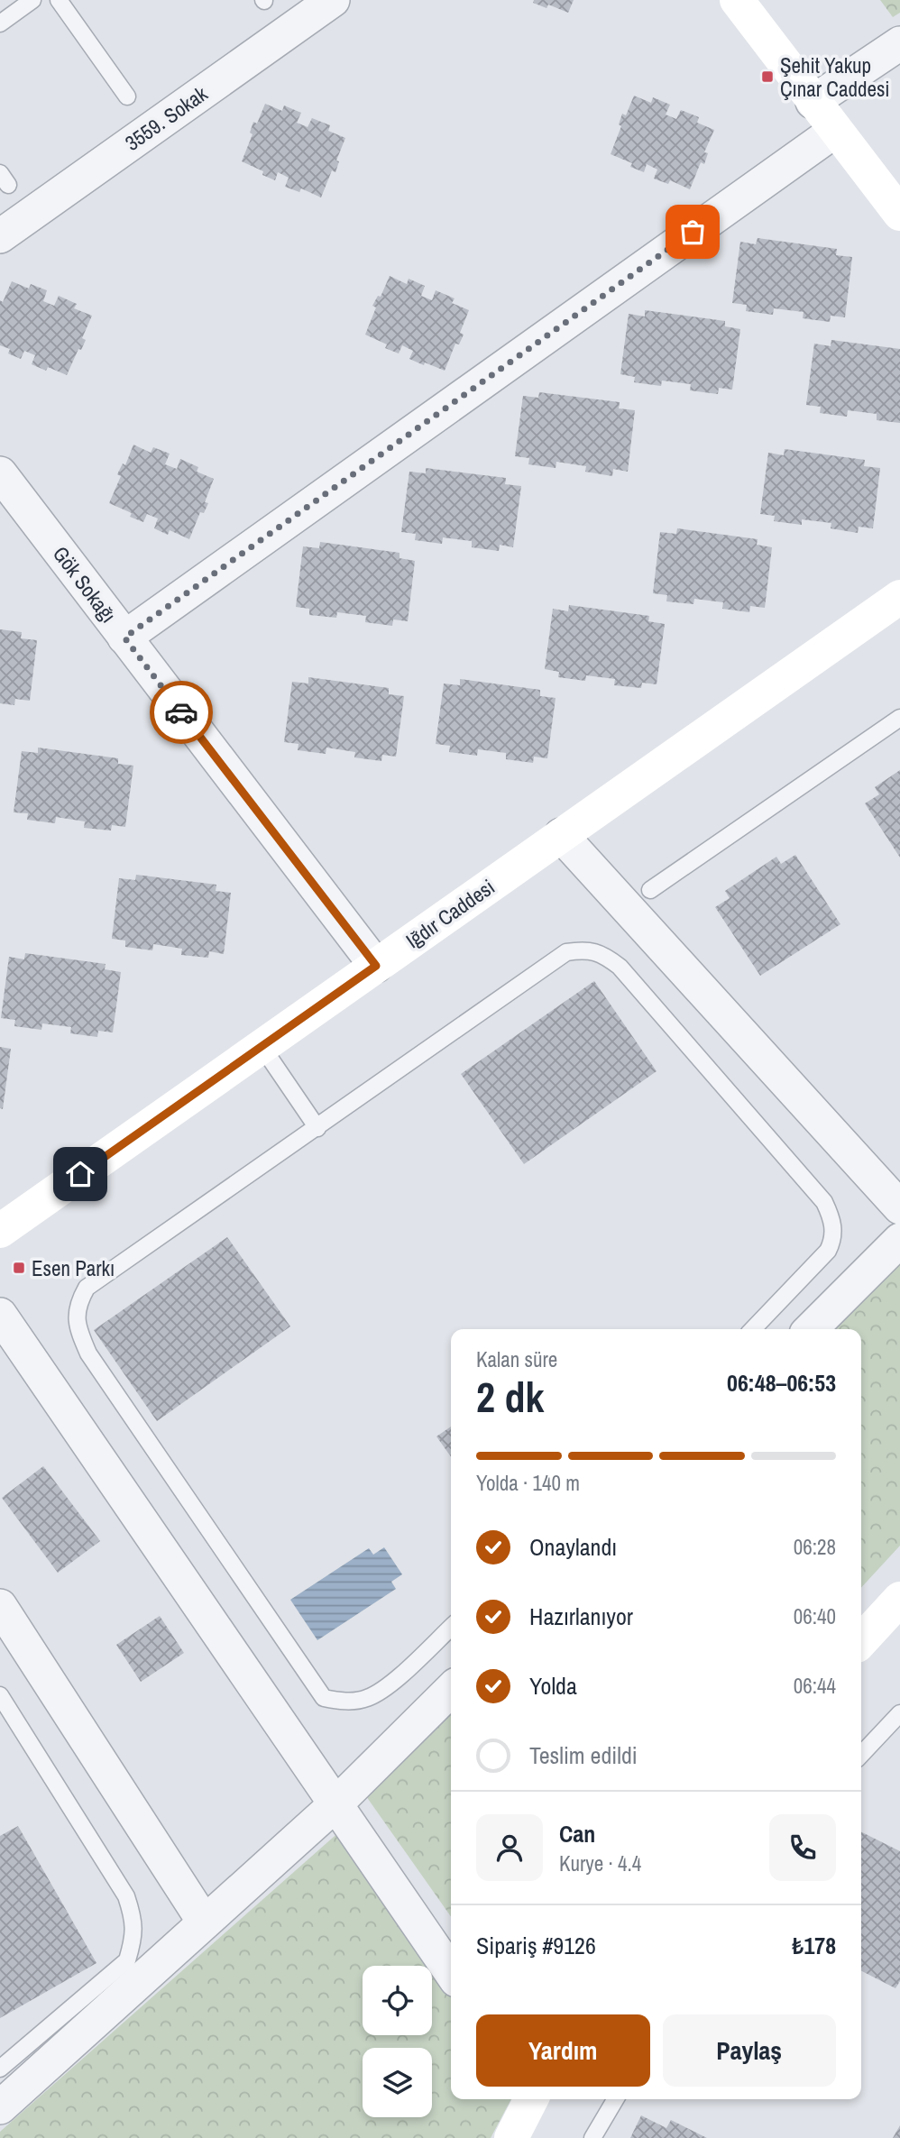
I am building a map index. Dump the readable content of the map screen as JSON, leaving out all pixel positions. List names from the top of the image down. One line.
{"streets":{"main road":["Iğdır Caddesi"],"street":["3559. Sokak","Gök Sokağı"]},"crossings":[["Gök Sokağı","Iğdır Caddesi"]],"places":{"transit":["Şehit Yakup Çınar Caddesi","Esen Parkı"]},"page":{"heading":["2 dk","Kalan süre","06:48–06:53"],"panel":["Can","Kurye · 4.4","Sipariş #9126","₺178"],"bar":"Yolda · 140 m","list":[["Onaylandı","06:28"],["Hazırlanıyor","06:40"],["Yolda","06:44"],"Teslim edildi"],"buttons":["Yardım","Paylaş"]}}
